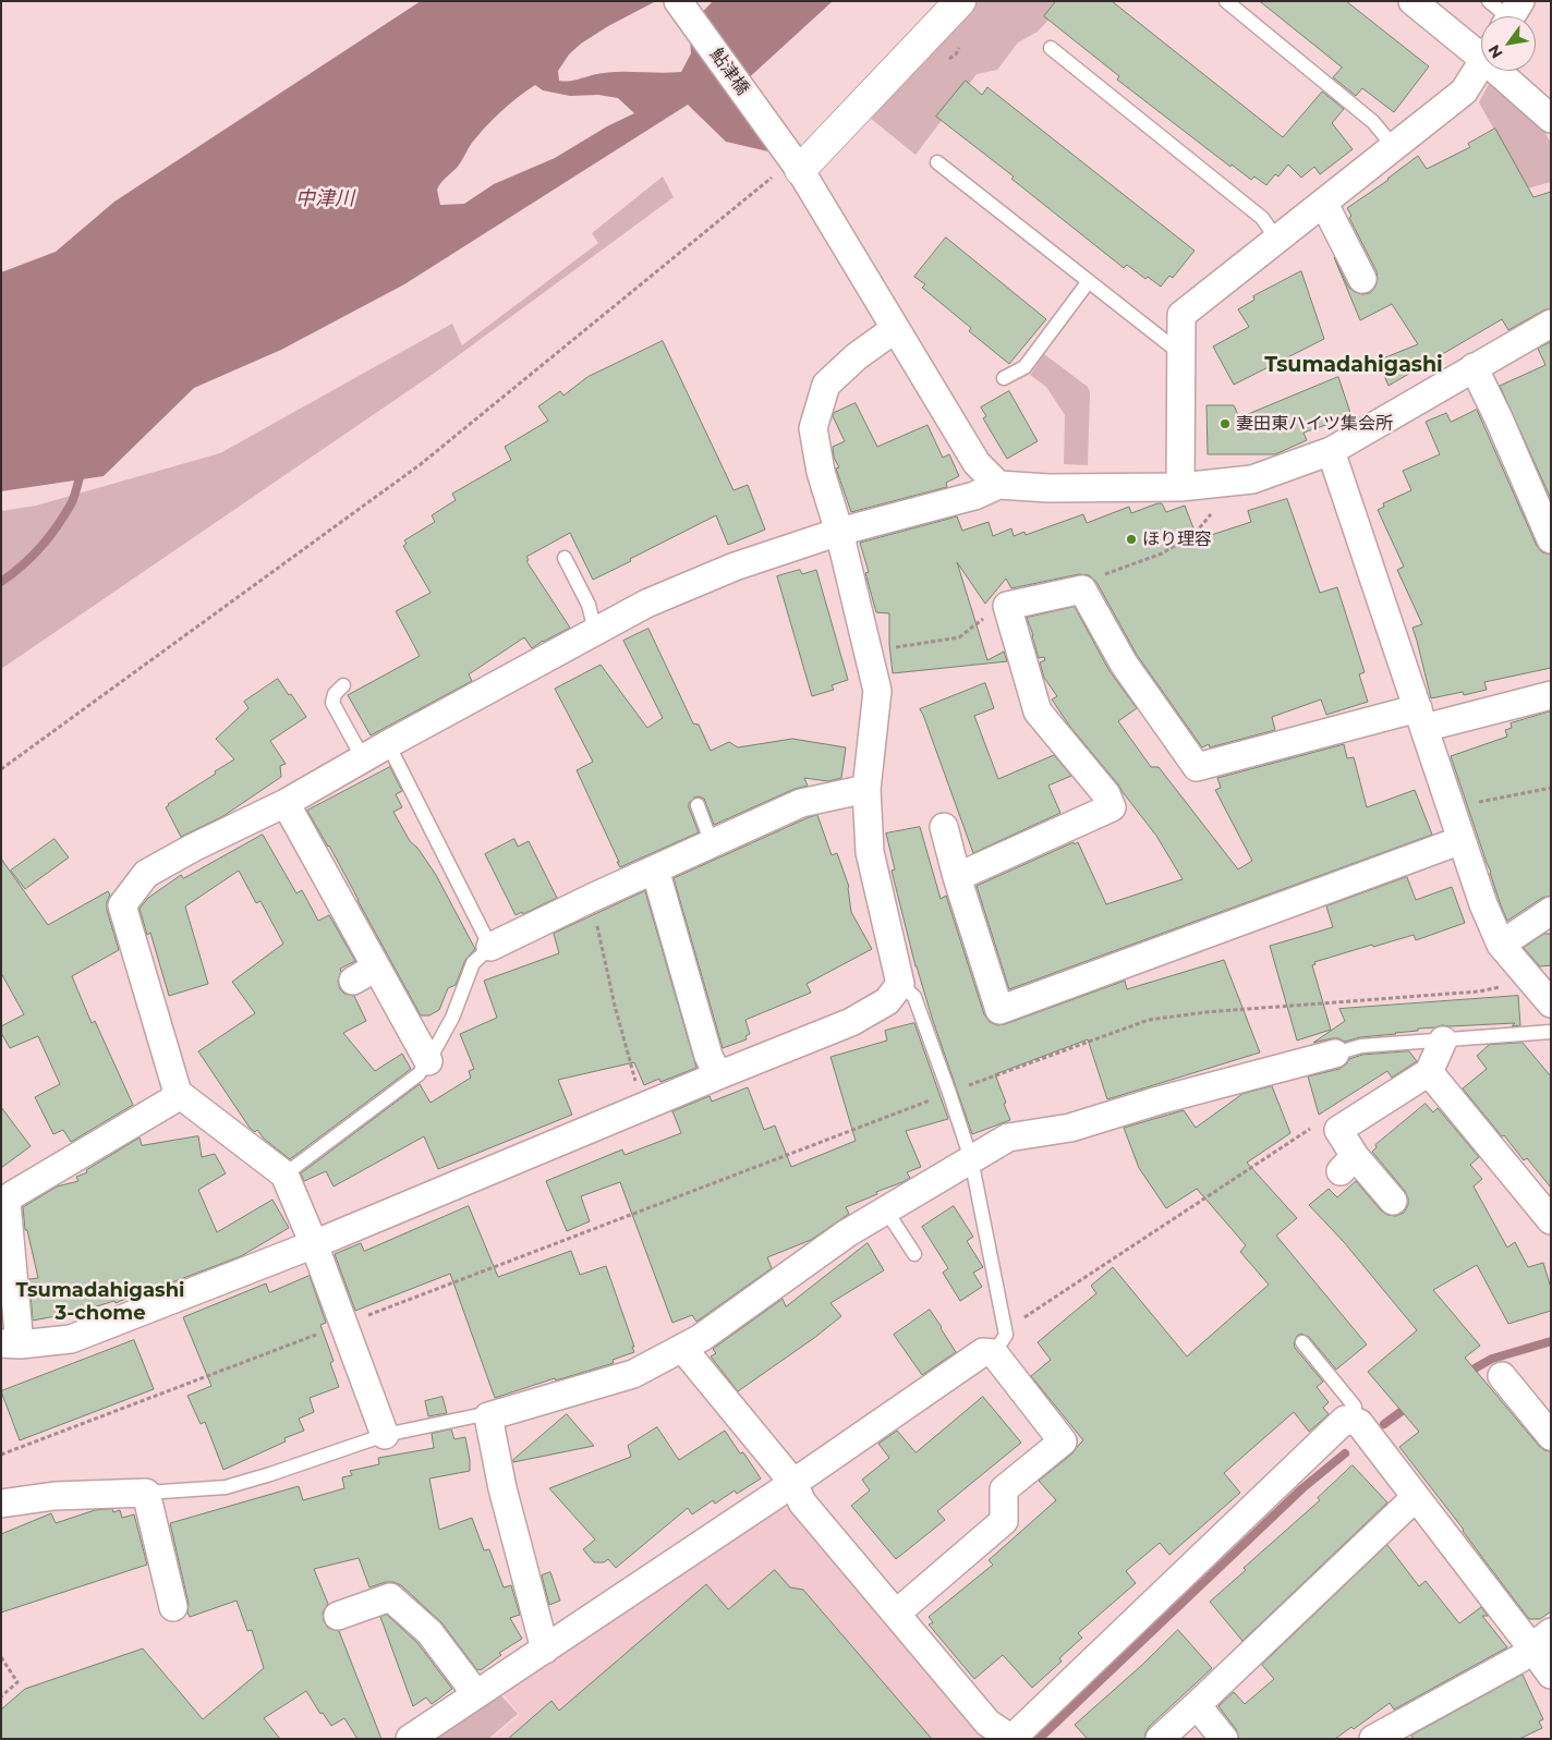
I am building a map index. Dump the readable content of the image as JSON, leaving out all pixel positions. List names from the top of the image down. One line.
{"streets":{"street":["鮎津橋"]},"districts":["Tsumadahigashi","Tsumadahigashi 3-chome"],"water":["中津川"],"places":["妻田東ハイツ集会所","ほり理容"],"north":"bottom left"}
